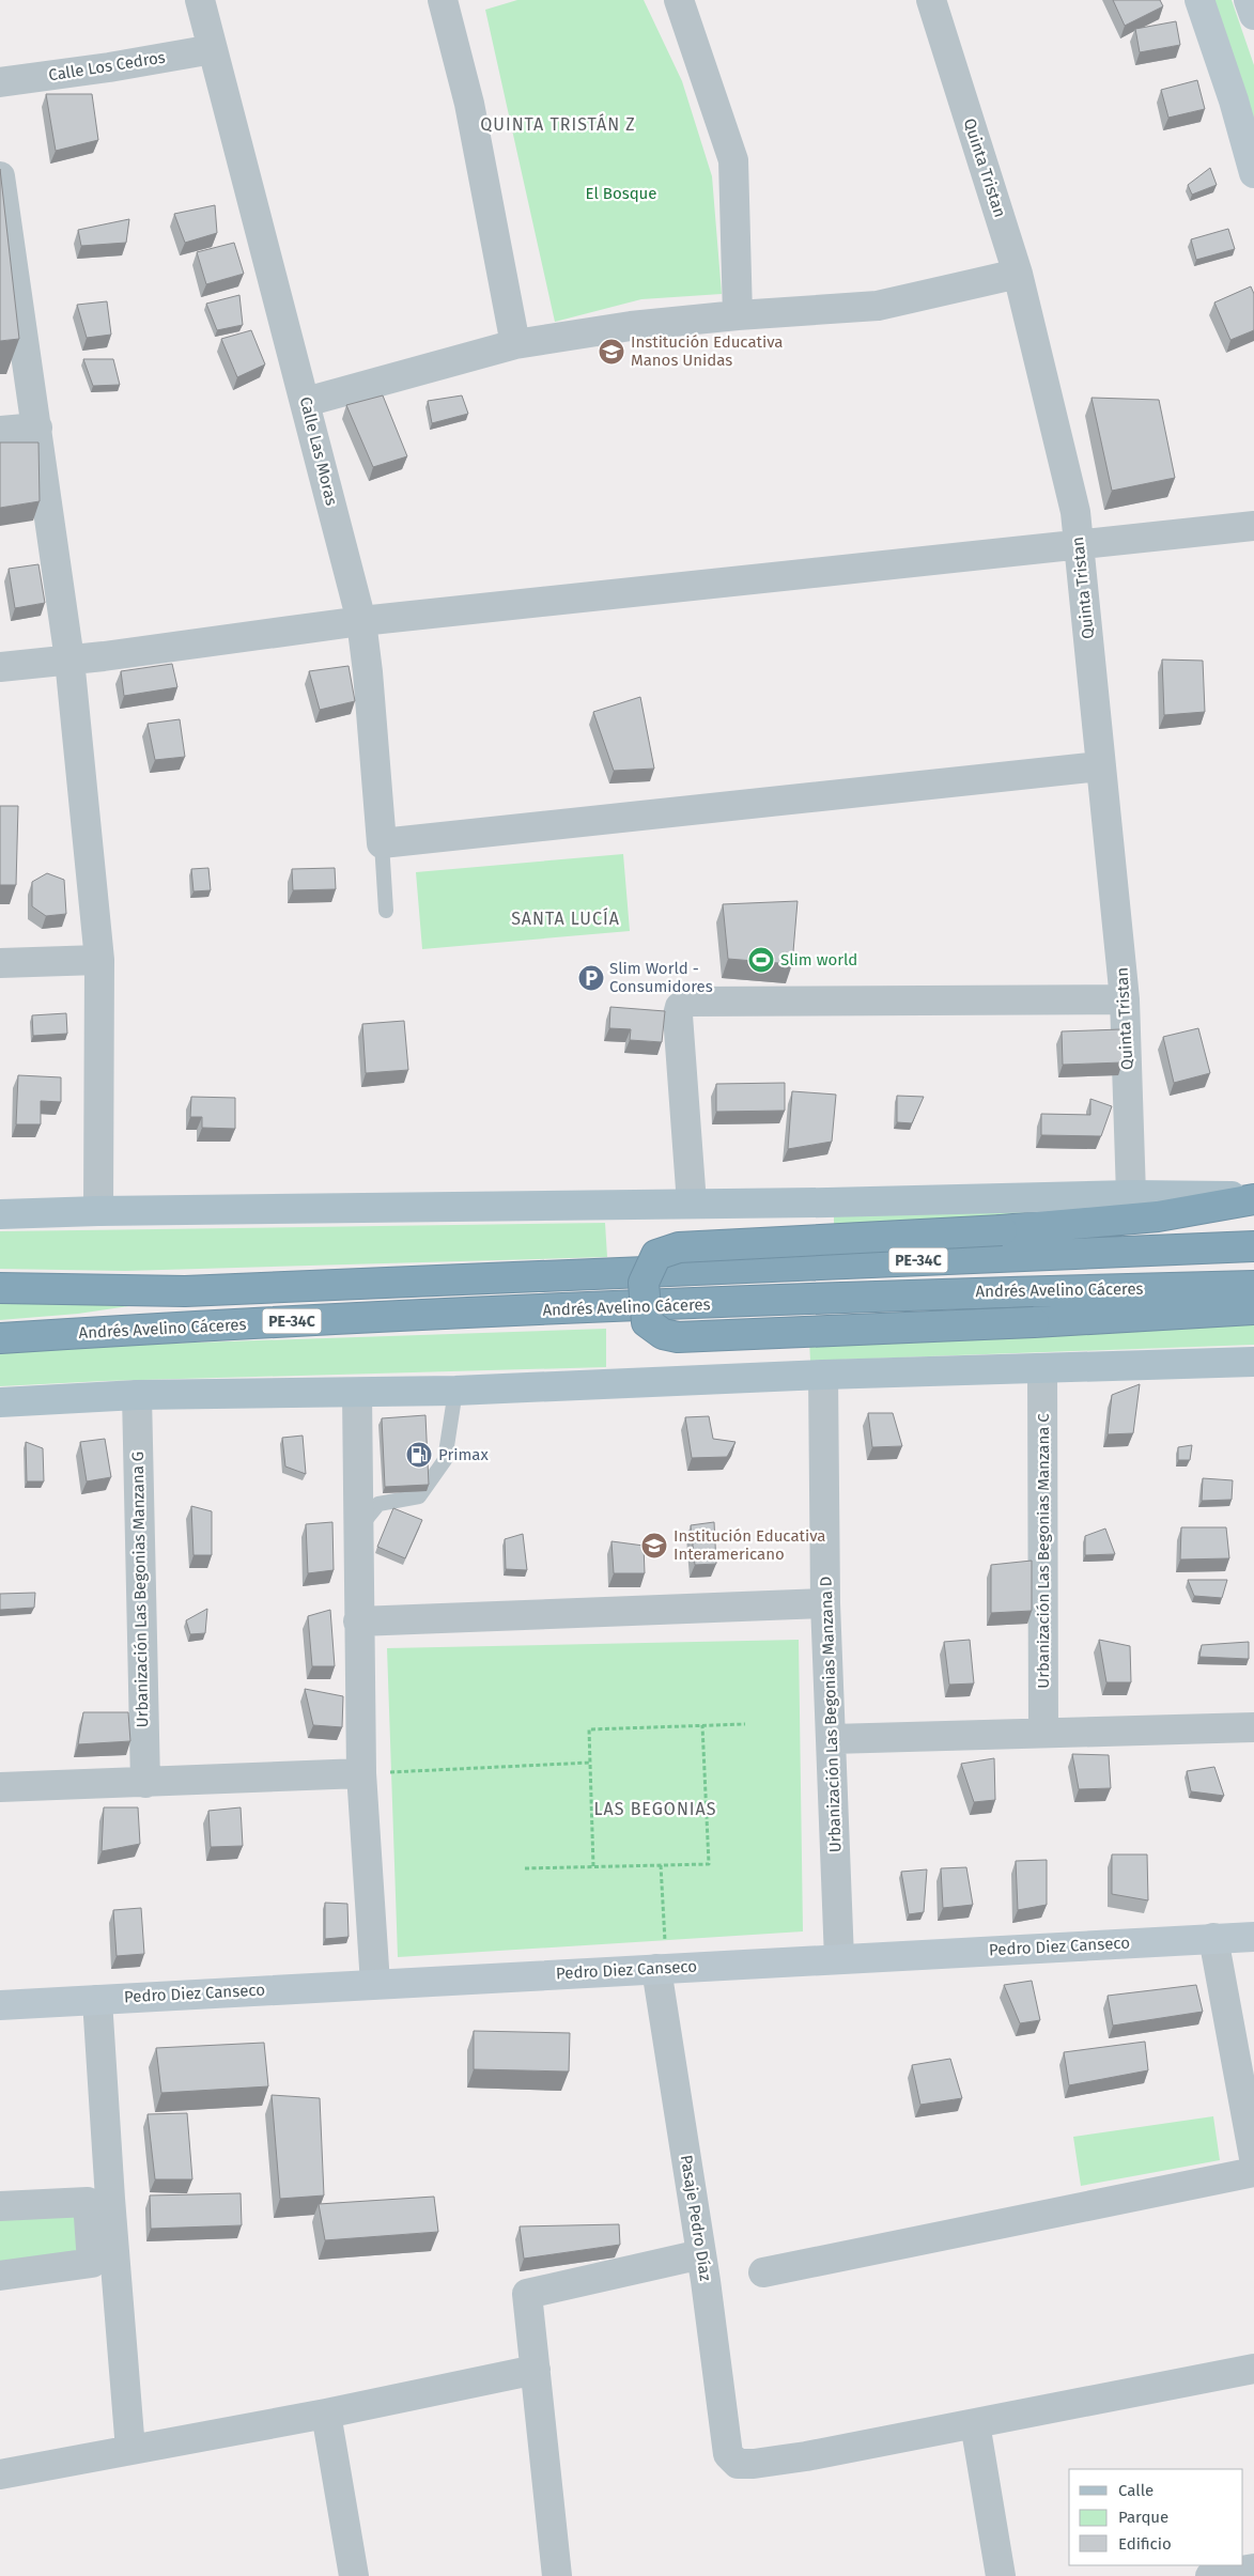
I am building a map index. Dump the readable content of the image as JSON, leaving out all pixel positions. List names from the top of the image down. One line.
{"streets":{"highway":["PE-34C","Andrés Avelino Cáceres"],"street":["Calle Los Cedros","Quinta Tristan","Calle Las Moras","Urbanización Las Begonias Manzana C","Urbanización Las Begonias Manzana G","Urbanización Las Begonias Manzana D","Pedro Diez Canseco","Pasaje Pedro Díaz"]},"crossings":[["Calle Los Cedros","Calle Las Moras"],["Urbanización Las Begonias Manzana D","Pedro Diez Canseco"],["Pedro Diez Canseco","Pasaje Pedro Díaz"]],"districts":["QUINTA TRISTÁN Z","SANTA LUCÍA","LAS BEGONIAS"],"parks":["El Bosque"],"places":{"school or university":["Institución Educativa Manos Unidas","Institución Educativa Interamericano"],"sports":["Slim world"],"parking":["Slim World - Consumidores"],"fuel station":["Primax"]},"legend":["Calle","Parque","Edificio"]}
